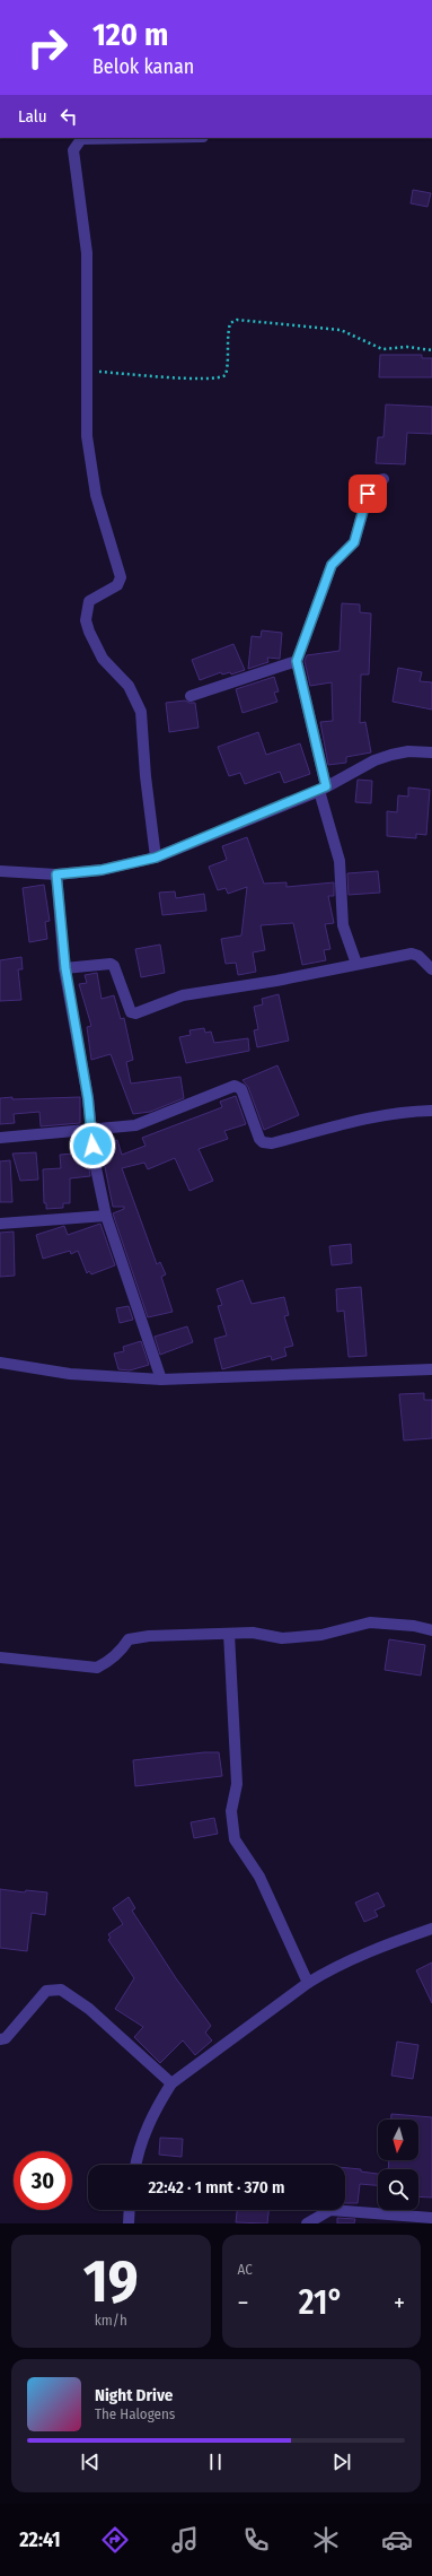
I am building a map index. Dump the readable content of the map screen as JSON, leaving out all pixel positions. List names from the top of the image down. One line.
{"north":"bottom","page":{"turn":["120 m","Belok kanan"],"then":"Lalu","limit":"30","trip":"22:42 · 1 mnt · 370 m","tile":[["19","km/h"],"AC"],"heat":["−","21°","+"],"song":["Night Drive","The Halogens"],"tabs":"22:41"}}
